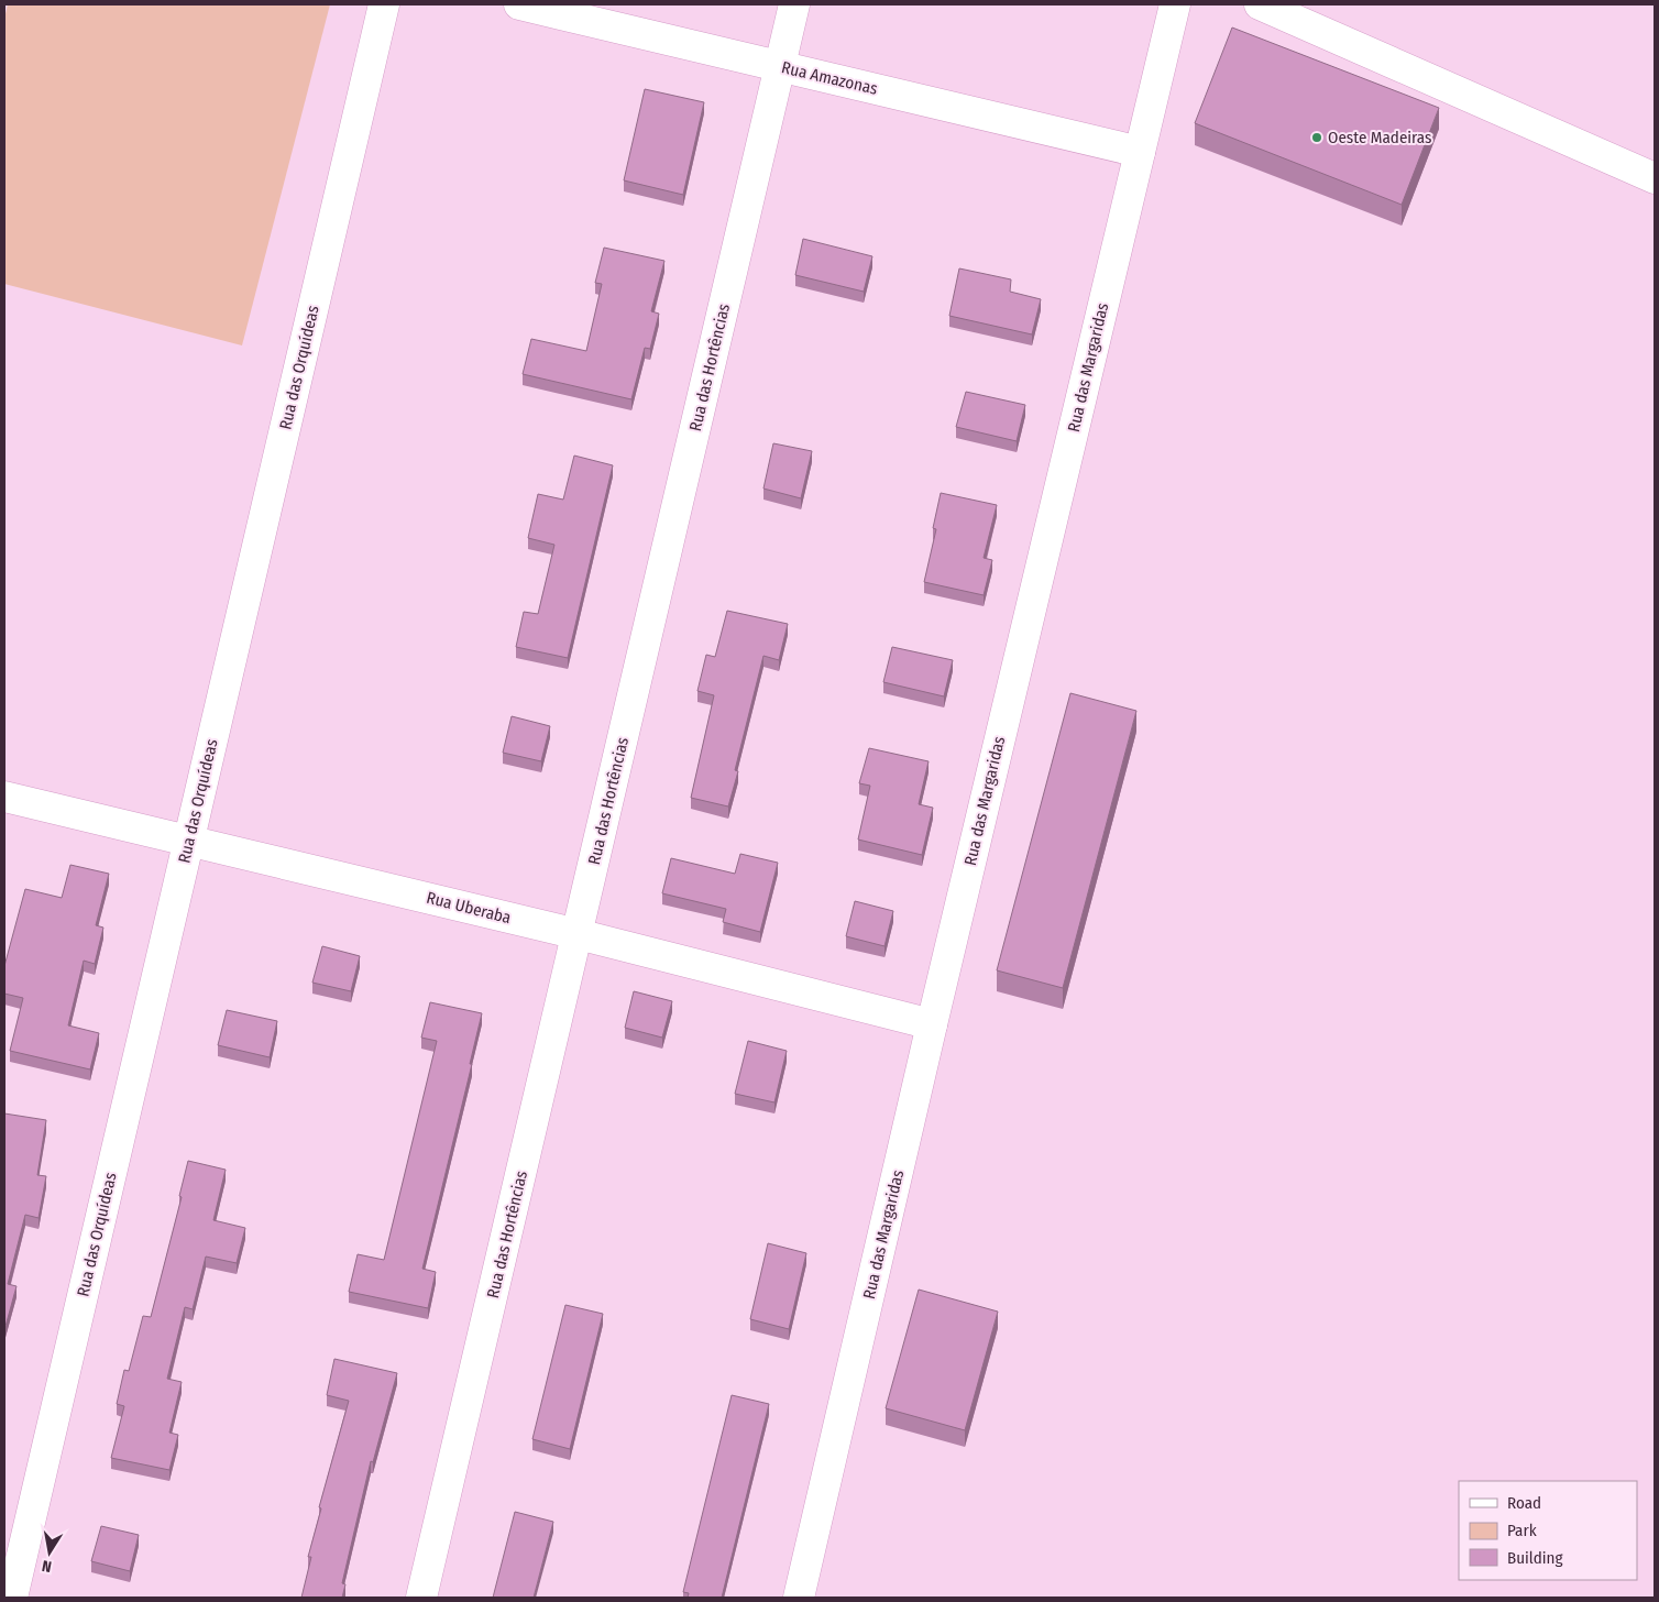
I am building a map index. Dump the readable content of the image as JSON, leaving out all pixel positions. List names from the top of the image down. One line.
{"streets":{"street":["Rua Amazonas","Rua das Orquídeas","Rua das Hortências","Rua das Margaridas","Rua Uberaba"]},"crossings":[["Rua Amazonas","Rua das Hortências"],["Rua Amazonas","Rua das Margaridas"],["Rua das Orquídeas","Rua Uberaba"],["Rua das Hortências","Rua Uberaba"],["Rua das Margaridas","Rua Uberaba"]],"places":["Oeste Madeiras"],"legend":["Road","Park","Building"],"north":"bottom"}
